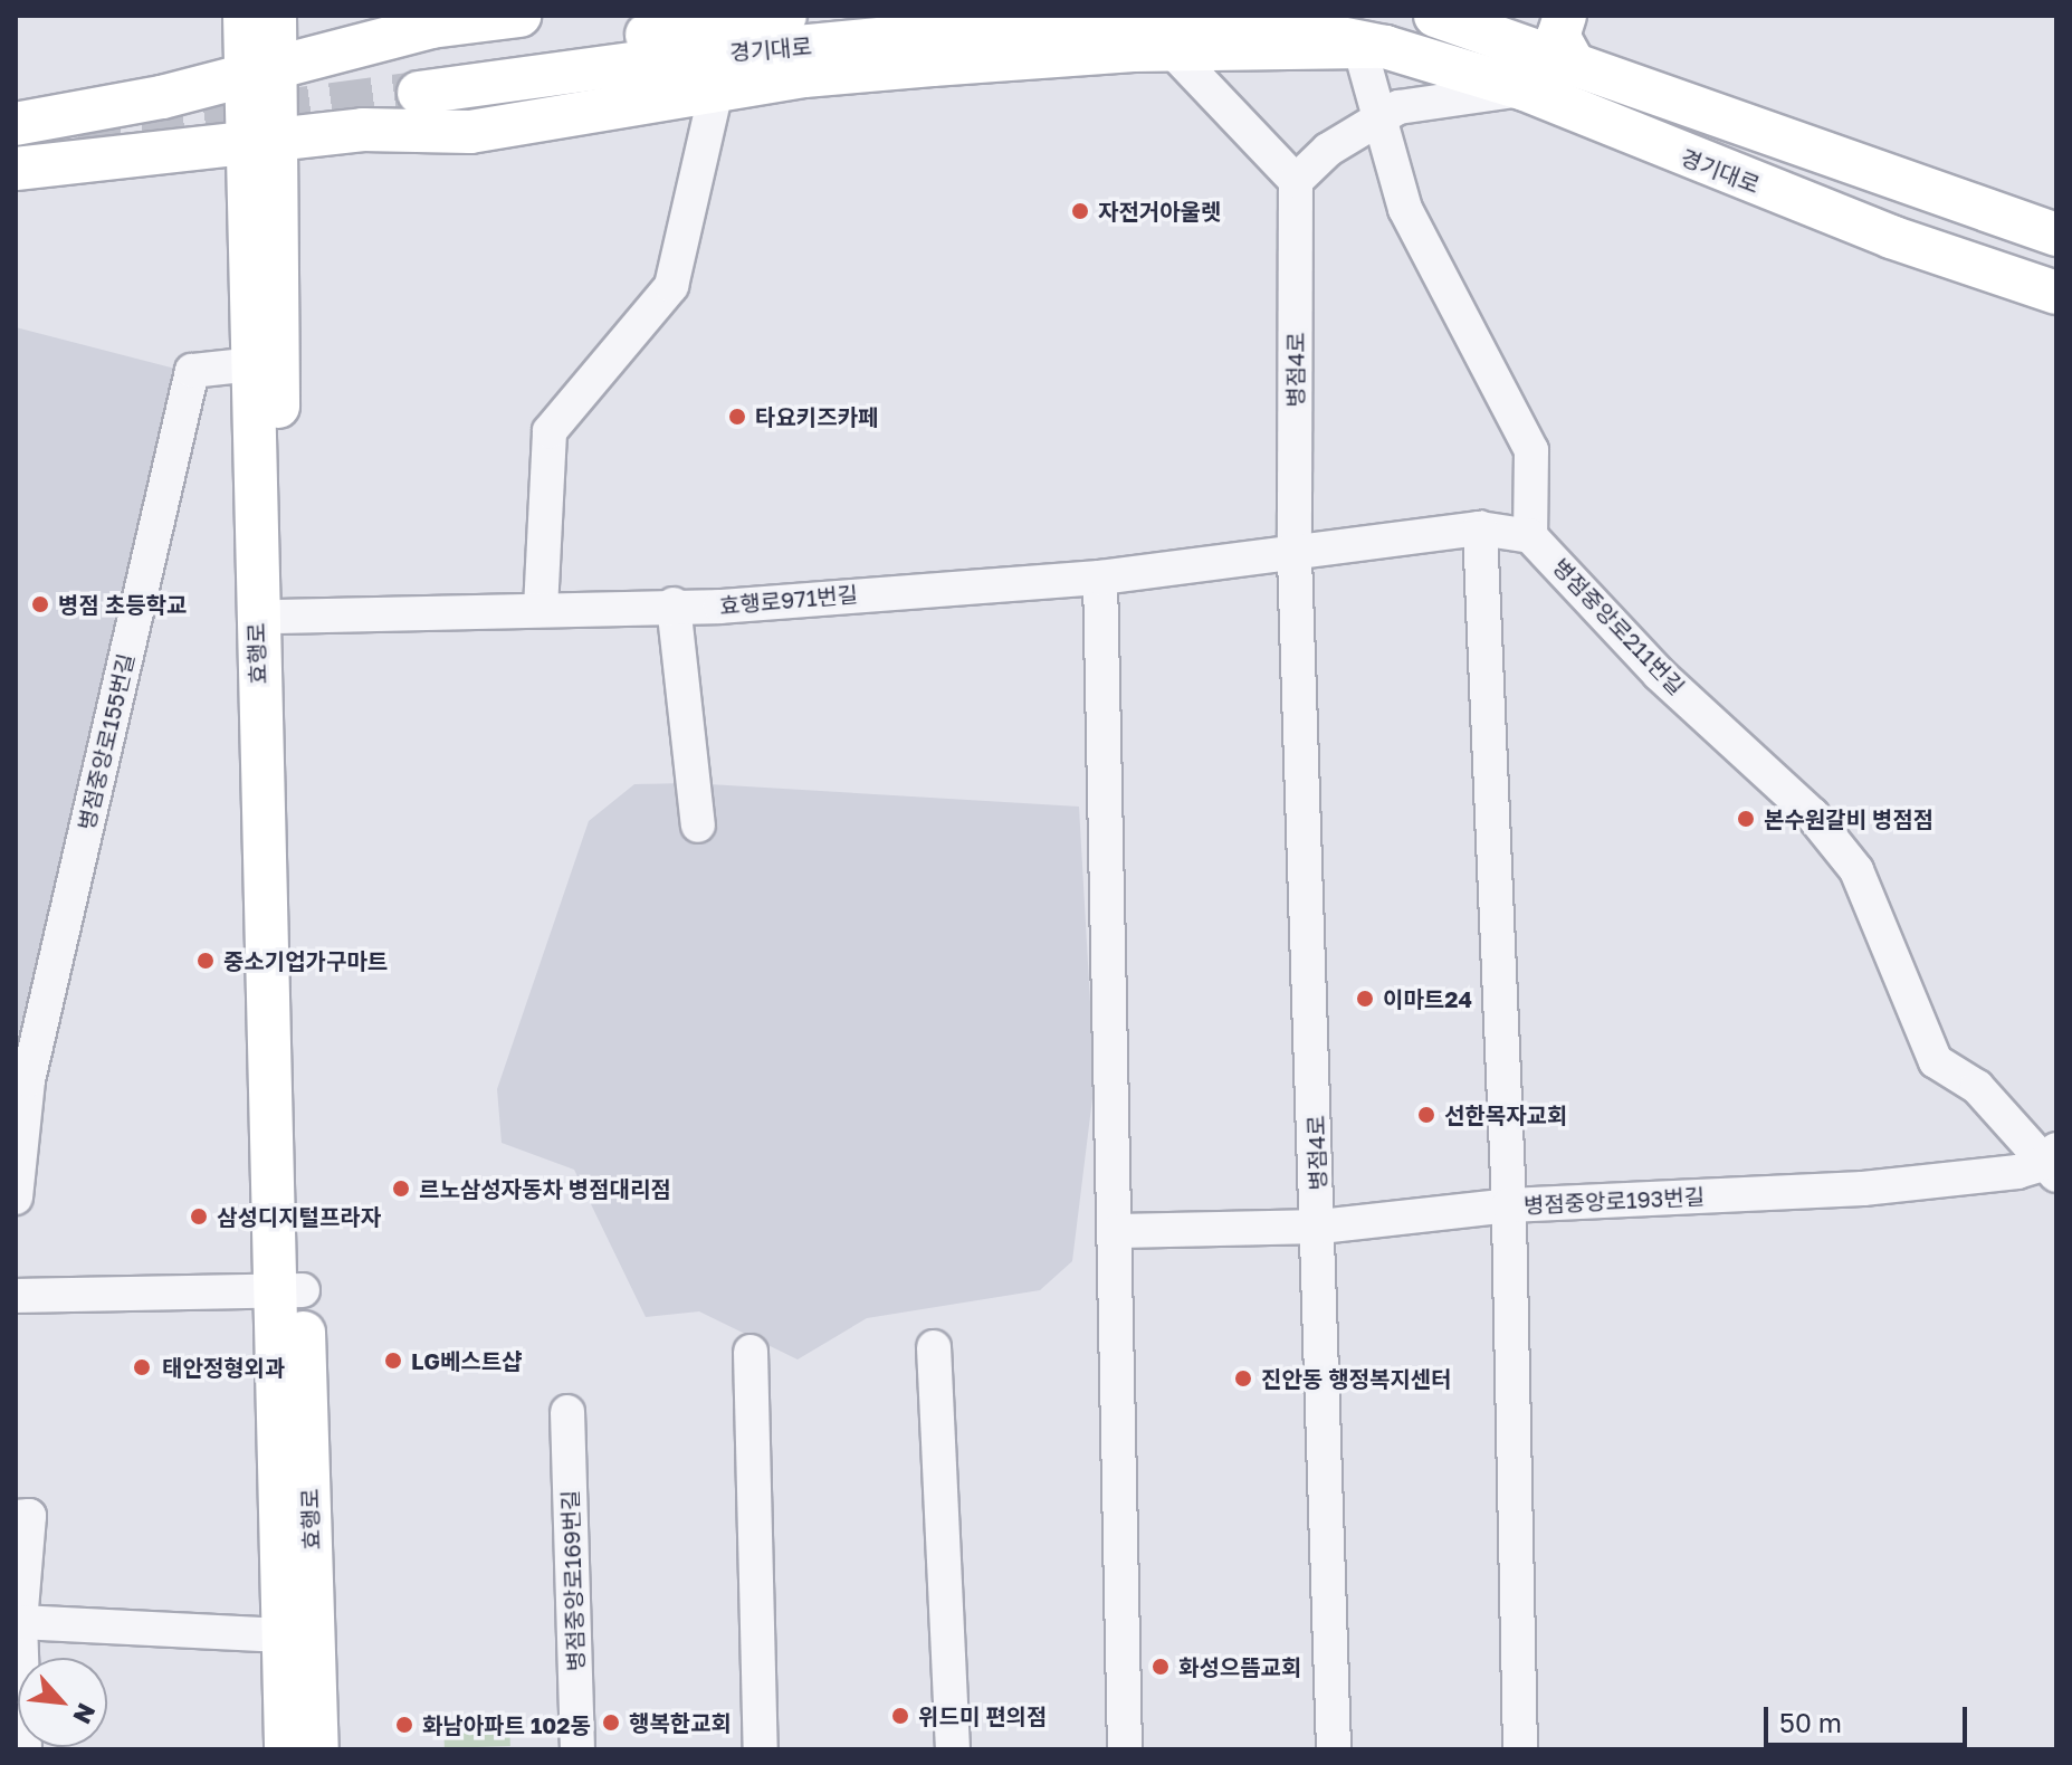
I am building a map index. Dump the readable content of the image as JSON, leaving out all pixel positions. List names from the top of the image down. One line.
{"streets":{"main road":["경기대로","효행로"],"street":["병점4로","효행로971번길","병점중앙로211번길","병점중앙로155번길","병점중앙로193번길","병점중앙로169번길"]},"crossings":[["경기대로","효행로971번길"],["경기대로","효행로"],["병점4로","효행로971번길"],["효행로971번길","효행로"],["병점중앙로211번길","병점중앙로193번길"],["효행로","병점중앙로155번길"]],"places":["자전거아울렛","타요키즈카페","병점 초등학교","본수원갈비 병점점","중소기업가구마트","이마트24","선한목자교회","르노삼성자동차 병점대리점","삼성디지털프라자","LG베스트샵","태안정형외과","진안동 행정복지센터","화성으뜸교회","위드미 편의점","행복한교회","화남아파트 102동"],"scale_bar":"50 m","north":"bottom right"}
